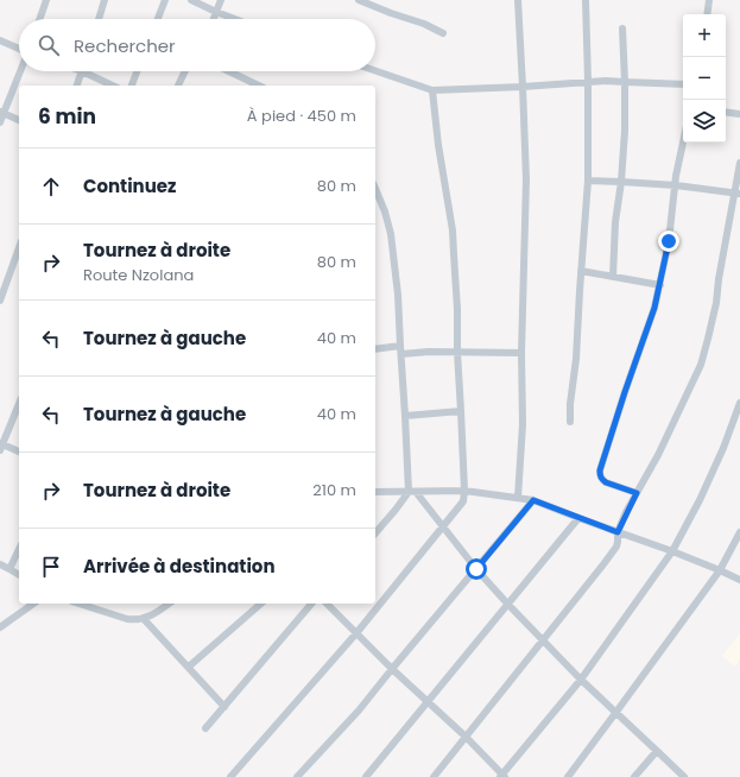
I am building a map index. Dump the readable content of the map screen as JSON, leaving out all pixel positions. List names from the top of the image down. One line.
{"page":{"map_buttons":["+","−"],"search":"Rechercher","heading":["6 min","À pied · 450 m"],"list":[["Continuez","80 m"],["Tournez à droite","Route Nzolana","80 m"],["Tournez à gauche","40 m"],["Tournez à gauche","40 m"],["Tournez à droite","210 m"],"Arrivée à destination"]}}
